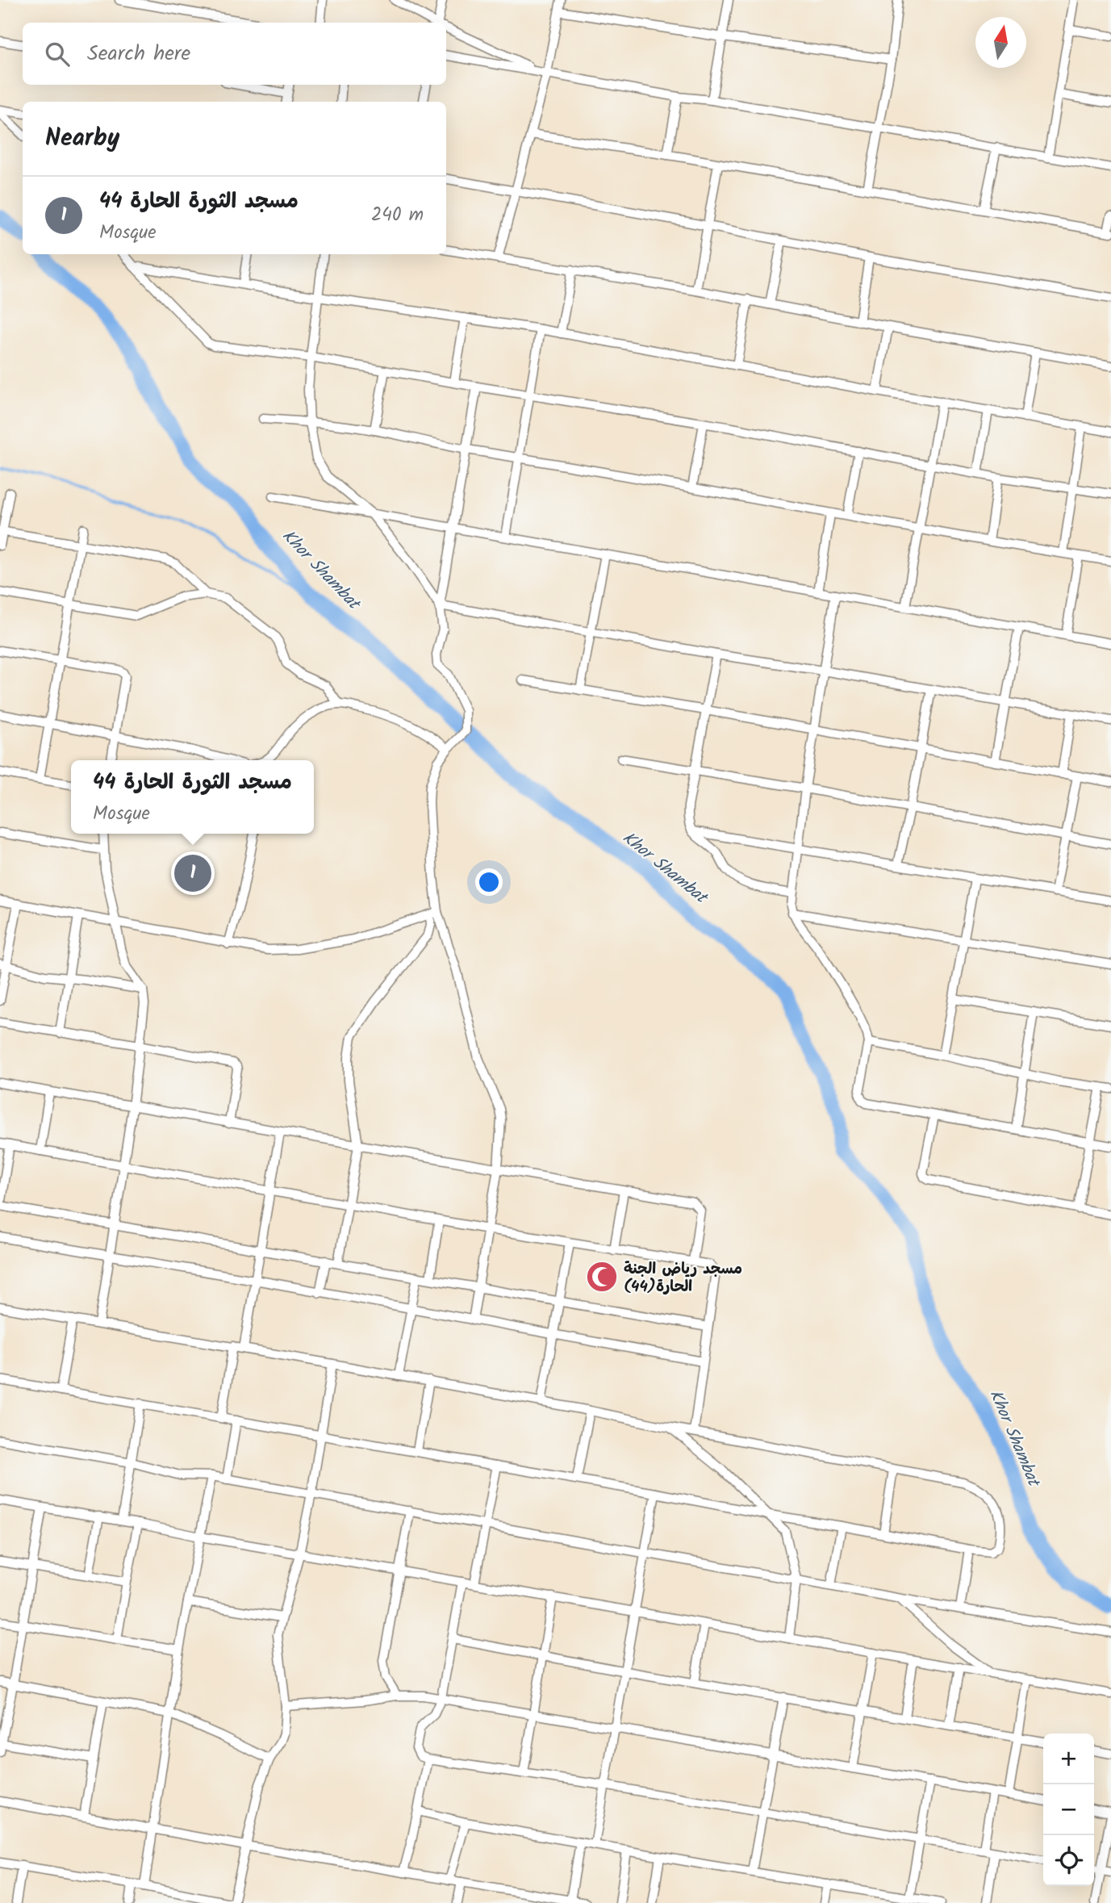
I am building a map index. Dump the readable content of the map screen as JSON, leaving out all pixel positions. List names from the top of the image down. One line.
{"water":["Khor Shambat"],"places":{"mosque":["مسجد رياض الجنة الحارة(44)"]},"north":"top","page":{"search":"Search here","heading":"Nearby","list":[{"mark":"1","name":"مسجد الثورة الحارة 44","note":"Mosque","value":"240 m"}],"popup":["مسجد الثورة الحارة 44","Mosque"],"pins":"1","map_buttons":["+","−"]}}
